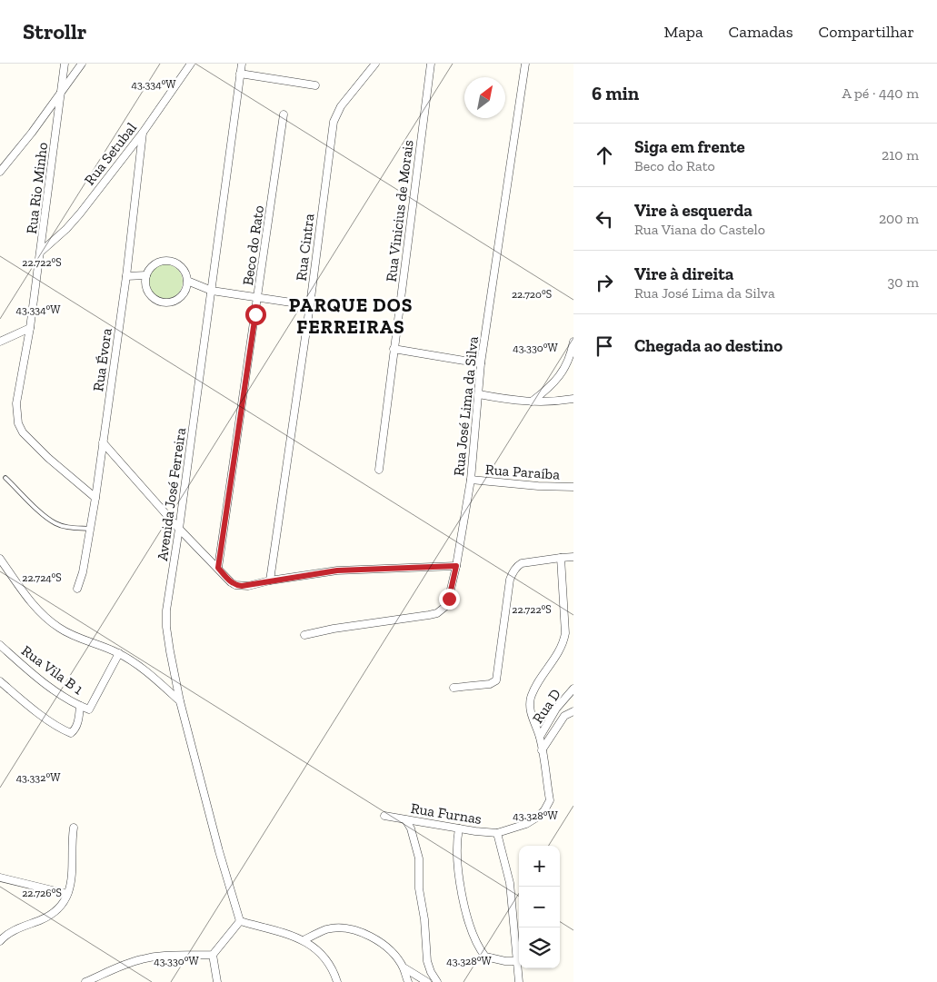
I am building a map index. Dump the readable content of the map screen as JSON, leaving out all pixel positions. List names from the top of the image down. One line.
{"streets":{"street":["Rua Setubal","Rua Rio Minho","Rua Vinicius de Morais","Beco do Rato","Rua Cintra","Rua Évora","Rua José Lima da Silva","Rua Paraíba","Avenida José Ferreira","Rua Vila B 1","Rua D","Rua Furnas"]},"crossings":[["Rua Setubal","Rua Rio Minho"],["Rua Setubal","Rua Évora"],["Rua Rio Minho","Rua Évora"],["Rua José Lima da Silva","Rua Paraíba"],["Rua D","Rua Furnas"]],"districts":["PARQUE DOS FERREIRAS"],"north":"top right","page":{"header":"Strollr","nav":["Mapa","Camadas","Compartilhar"],"heading":["6 min","A pé · 440 m"],"list":[["Siga em frente","Beco do Rato","210 m"],["Vire à esquerda","Rua Viana do Castelo","200 m"],["Vire à direita","Rua José Lima da Silva","30 m"],"Chegada ao destino"],"map_buttons":["+","−"]},"coordinates":["43.334°W","22.722°S","22.720°S","43.330°W","22.724°S","43.332°W","43.328°W","22.726°S"]}
